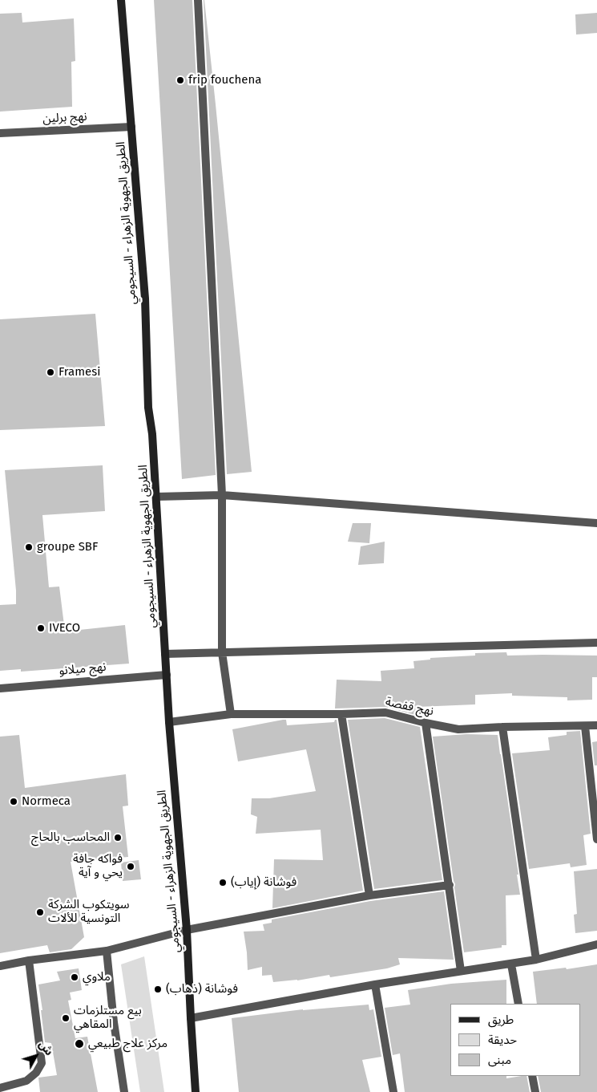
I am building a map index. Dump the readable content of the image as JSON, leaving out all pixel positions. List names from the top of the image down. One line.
{"streets":{"main road":["الطريق الجهوية الزهراء - السيجومي"],"street":["نهج برلين","نهج ميلانو","نهج قفصة"]},"crossings":[["نهج برلين","الطريق الجهوية الزهراء - السيجومي"],["الطريق الجهوية الزهراء - السيجومي","نهج ميلانو"],["الطريق الجهوية الزهراء - السيجومي","نهج قفصة"]],"places":["frip fouchena","Framesi","groupe SBF","IVECO","Normeca","المحاسب بالحاج","فواكه جافة يحي و آية","فوشانة (إياب)","سويتكوب الشركة التونسية للألات","ملاوي","فوشانة (ذهاب)","بيع مستلزمات المقاهي","مركز علاج طبيعي"],"legend":["طريق","حديقة","مبنى"],"north":"top right"}
